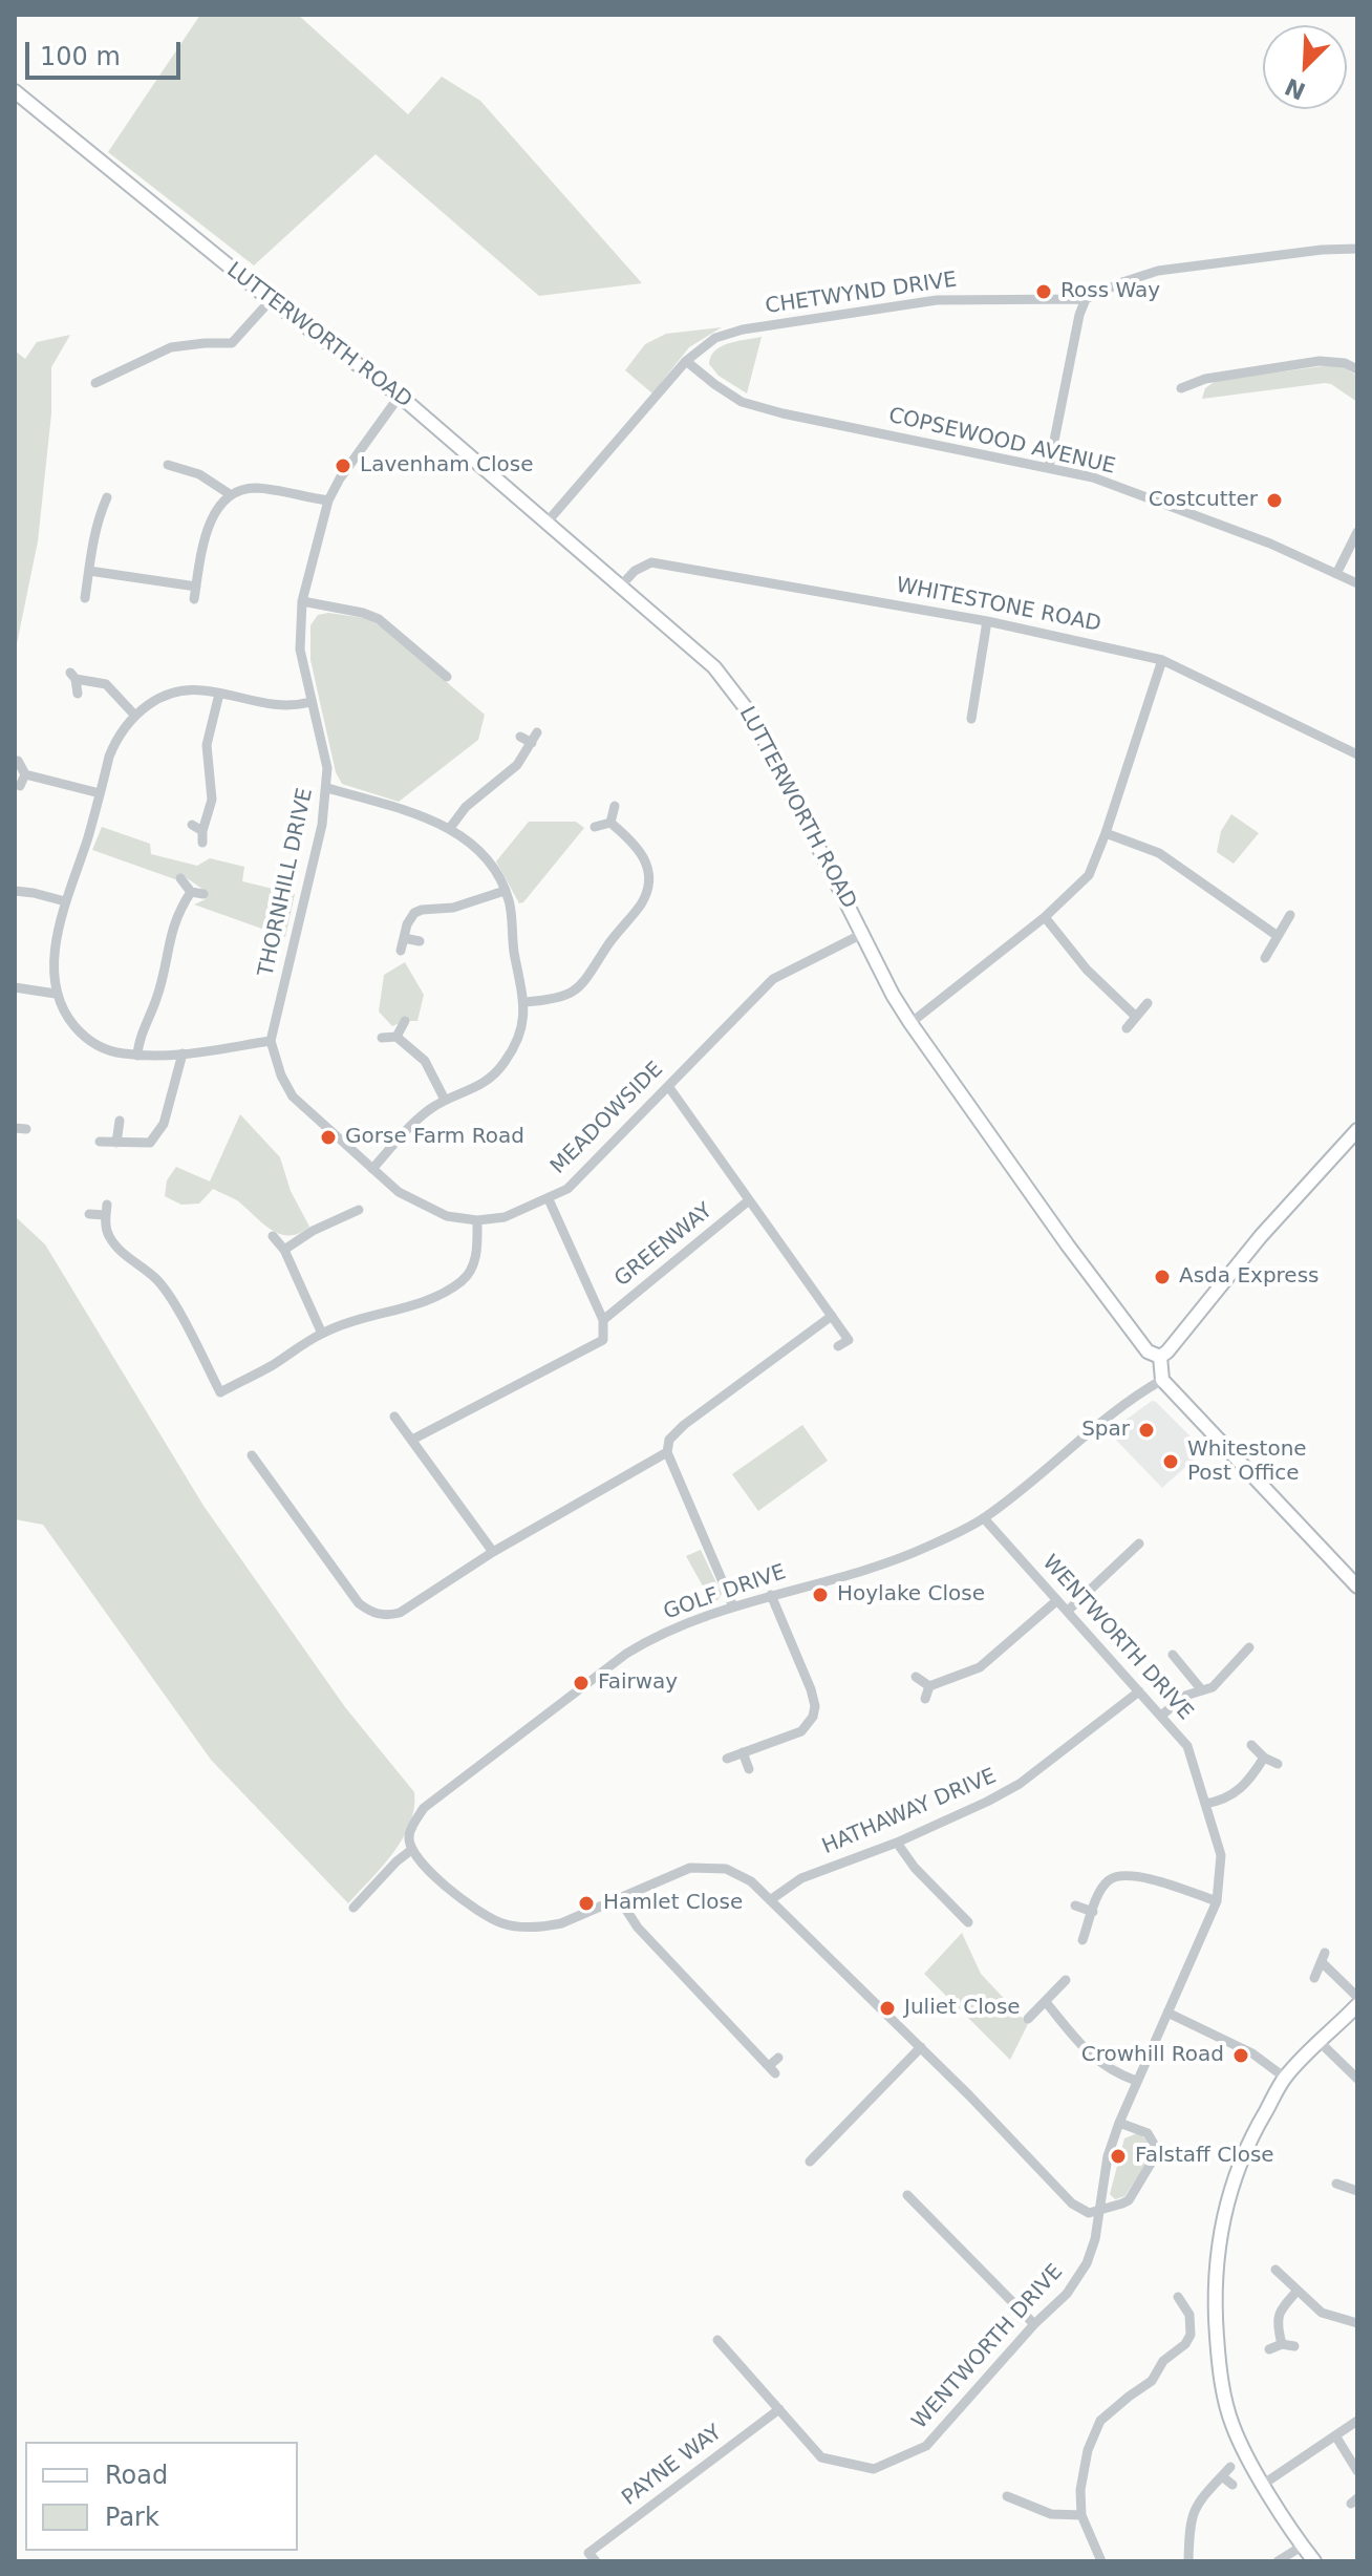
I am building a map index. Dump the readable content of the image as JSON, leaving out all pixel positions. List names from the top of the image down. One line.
{"streets":{"main road":["LUTTERWORTH ROAD"],"street":["CHETWYND DRIVE","COPSEWOOD AVENUE","WHITESTONE ROAD","THORNHILL DRIVE","MEADOWSIDE","GREENWAY","GOLF DRIVE","WENTWORTH DRIVE","HATHAWAY DRIVE","PAYNE WAY"]},"crossings":[["CHETWYND DRIVE","LUTTERWORTH ROAD"],["CHETWYND DRIVE","COPSEWOOD AVENUE"],["LUTTERWORTH ROAD","WHITESTONE ROAD"],["LUTTERWORTH ROAD","THORNHILL DRIVE"],["LUTTERWORTH ROAD","MEADOWSIDE"],["MEADOWSIDE","GREENWAY"],["GOLF DRIVE","WENTWORTH DRIVE"],["WENTWORTH DRIVE","HATHAWAY DRIVE"],["WENTWORTH DRIVE","PAYNE WAY"]],"places":["Ross Way","Lavenham Close","Costcutter","Gorse Farm Road","Asda Express","Spar","Whitestone Post Office","Hoylake Close","Fairway","Hamlet Close","Juliet Close","Crowhill Road","Falstaff Close"],"legend":["Road","Park"],"scale_bar":"100 m","north":"bottom left"}
